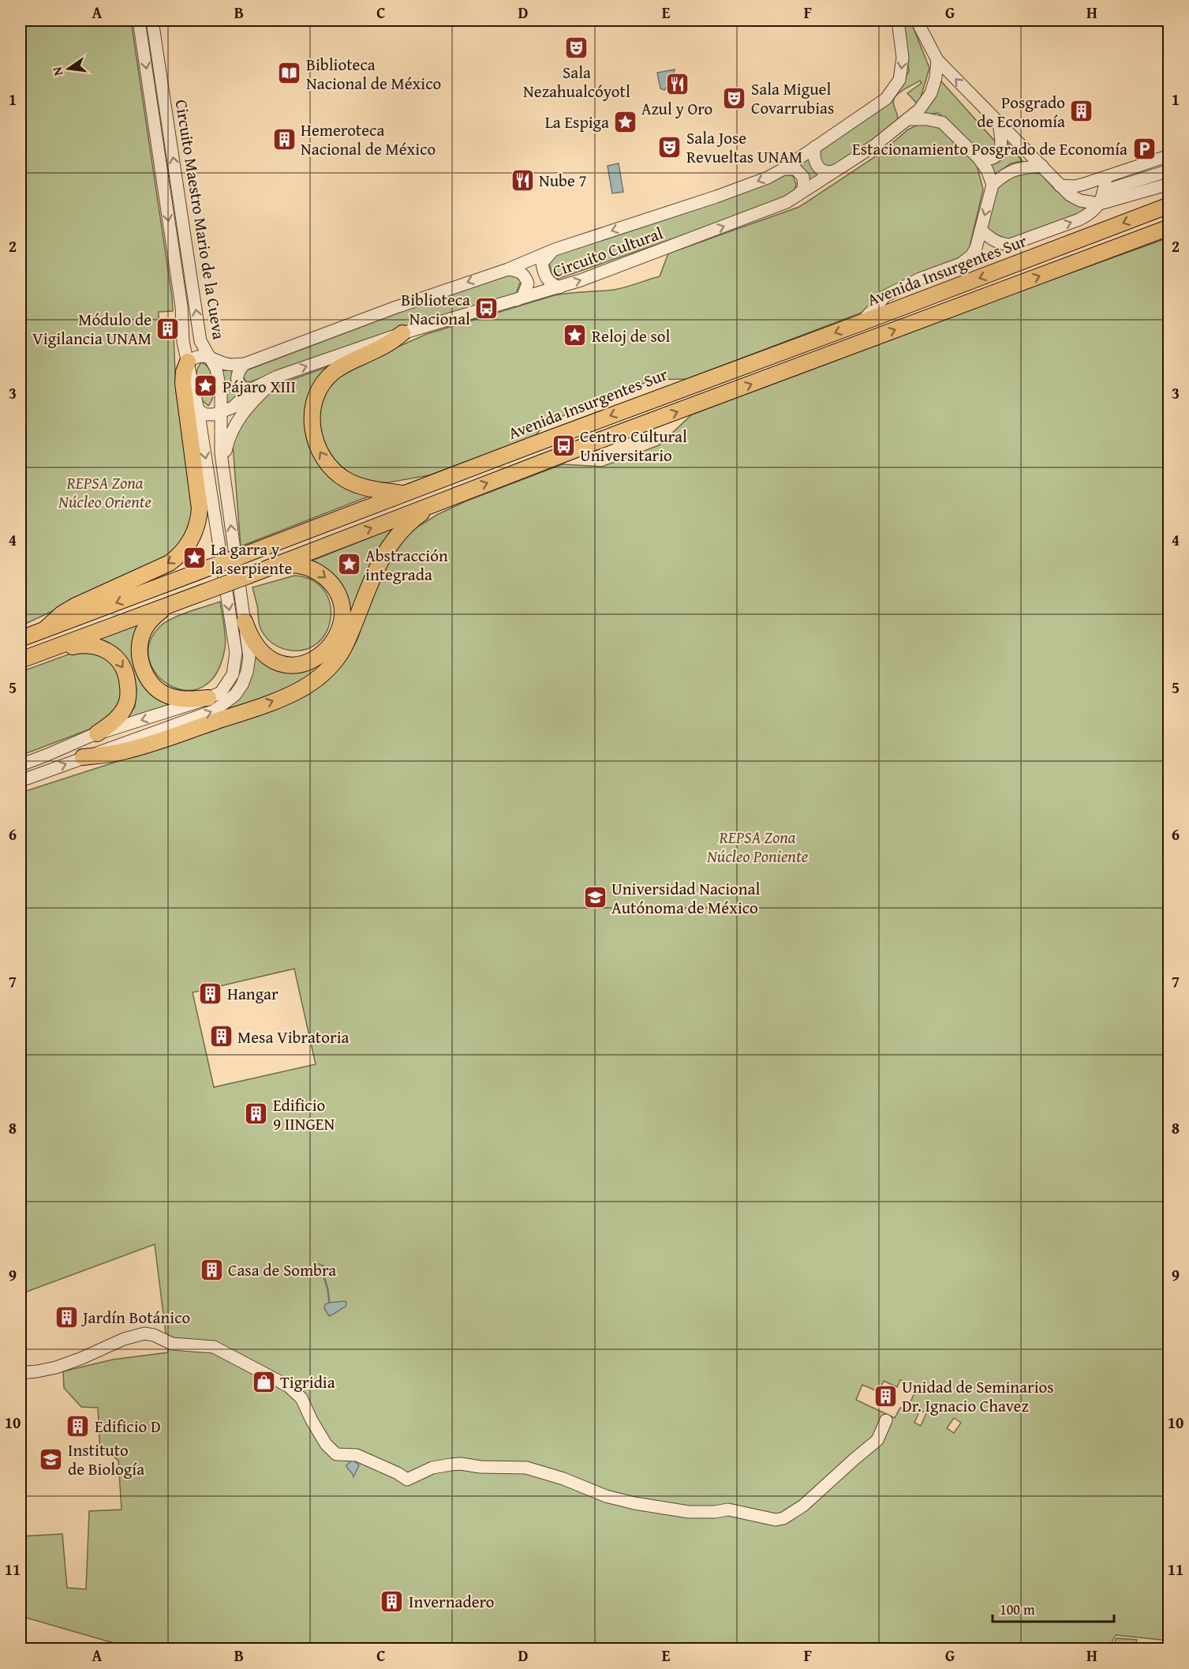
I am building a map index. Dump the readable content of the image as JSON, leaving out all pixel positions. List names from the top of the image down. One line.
{"streets":{"main road":["Avenida Insurgentes Sur"],"street":["Circuito Maestro Mario de la Cueva","Circuito Cultural"]},"crossings":[["Circuito Maestro Mario de la Cueva","Circuito Cultural"]],"parks":["REPSA Zona Núcleo Oriente","REPSA Zona Núcleo Poniente"],"places":{"theatre":["Sala Nezahualcóyotl","Sala Miguel Covarrubias","Sala Jose Revueltas UNAM"],"library":["Biblioteca Nacional de México"],"restaurant":["Azul y Oro","Nube 7"],"building":["Posgrado de Economía","Hemeroteca Nacional de México","Módulo de Vigilancia UNAM","Hangar","Mesa Vibratoria","Edificio 9 IINGEN","Casa de Sombra","Jardín Botánico","Unidad de Seminarios Dr. Ignacio Chavez","Edificio D","Invernadero"],"place":["La Espiga","Reloj de sol","Pájaro XIII","La garra y la serpiente","Abstracción integrada"],"parking":["Estacionamiento Posgrado de Economía"],"bus stop":["Biblioteca Nacional","Centro Cultural Universitario"],"school or university":["Universidad Nacional Autónoma de México","Instituto de Biología"],"shop":["Tigridia"]},"scale_bar":"100 m","north":"left","grid":{"columns":["A","B","C","D","E","F","G","H"],"rows":["1","2","3","4","5","6","7","8","9","10","11"]}}
